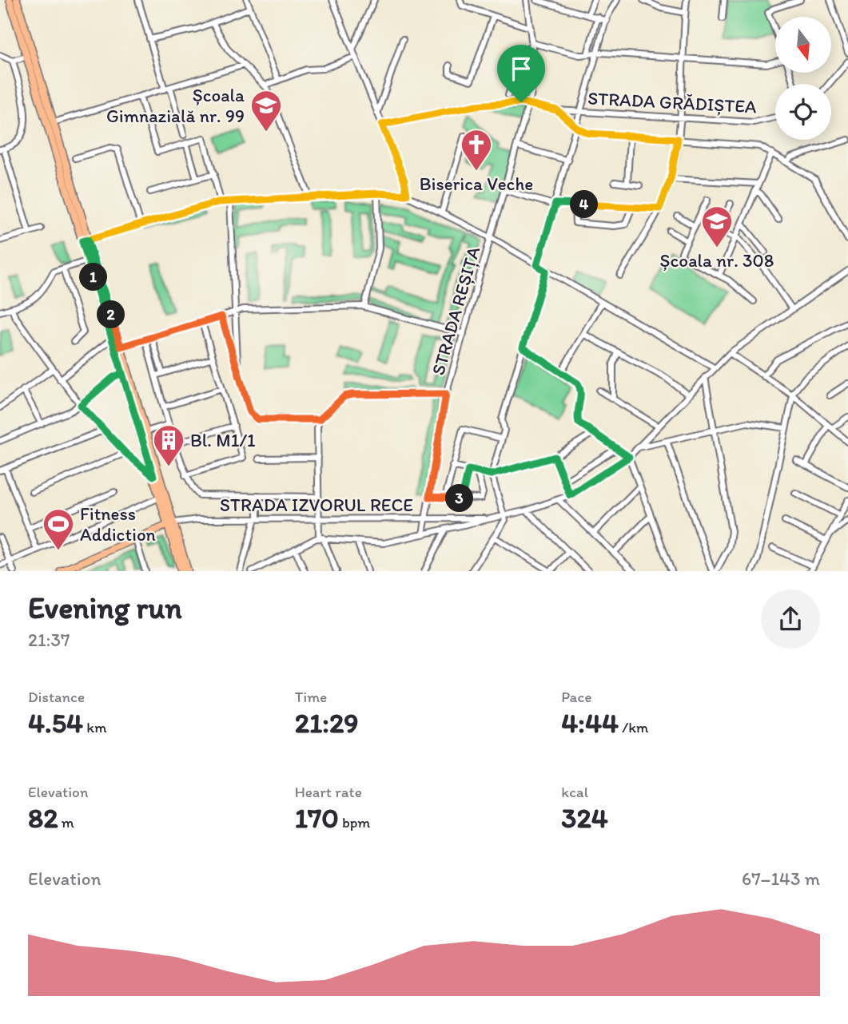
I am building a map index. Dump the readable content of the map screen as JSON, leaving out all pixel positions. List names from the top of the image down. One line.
{"streets":{"street":["STRADA GRĂDIȘTEA","STRADA REȘIȚA","STRADA IZVORUL RECE"]},"crossings":[["STRADA GRĂDIȘTEA","STRADA REȘIȚA"],["STRADA REȘIȚA","STRADA IZVORUL RECE"]],"places":{"school or university":["Școala Gimnazială nr. 99","Școala nr. 308"],"church":["Biserica Veche"],"building":["Bl. M1/1"],"sports":["Fitness Addiction"]},"north":"bottom","page":{"pins":["4","1","2","3"],"heading":["Evening run","21:37"],"stats":[["Distance","4.54 km"],["Time","21:29"],["Pace","4:44 /km"],["Elevation","82 m"],["Heart rate","170 bpm"],["kcal","324"]],"chart":["Elevation","67–143 m"]}}
